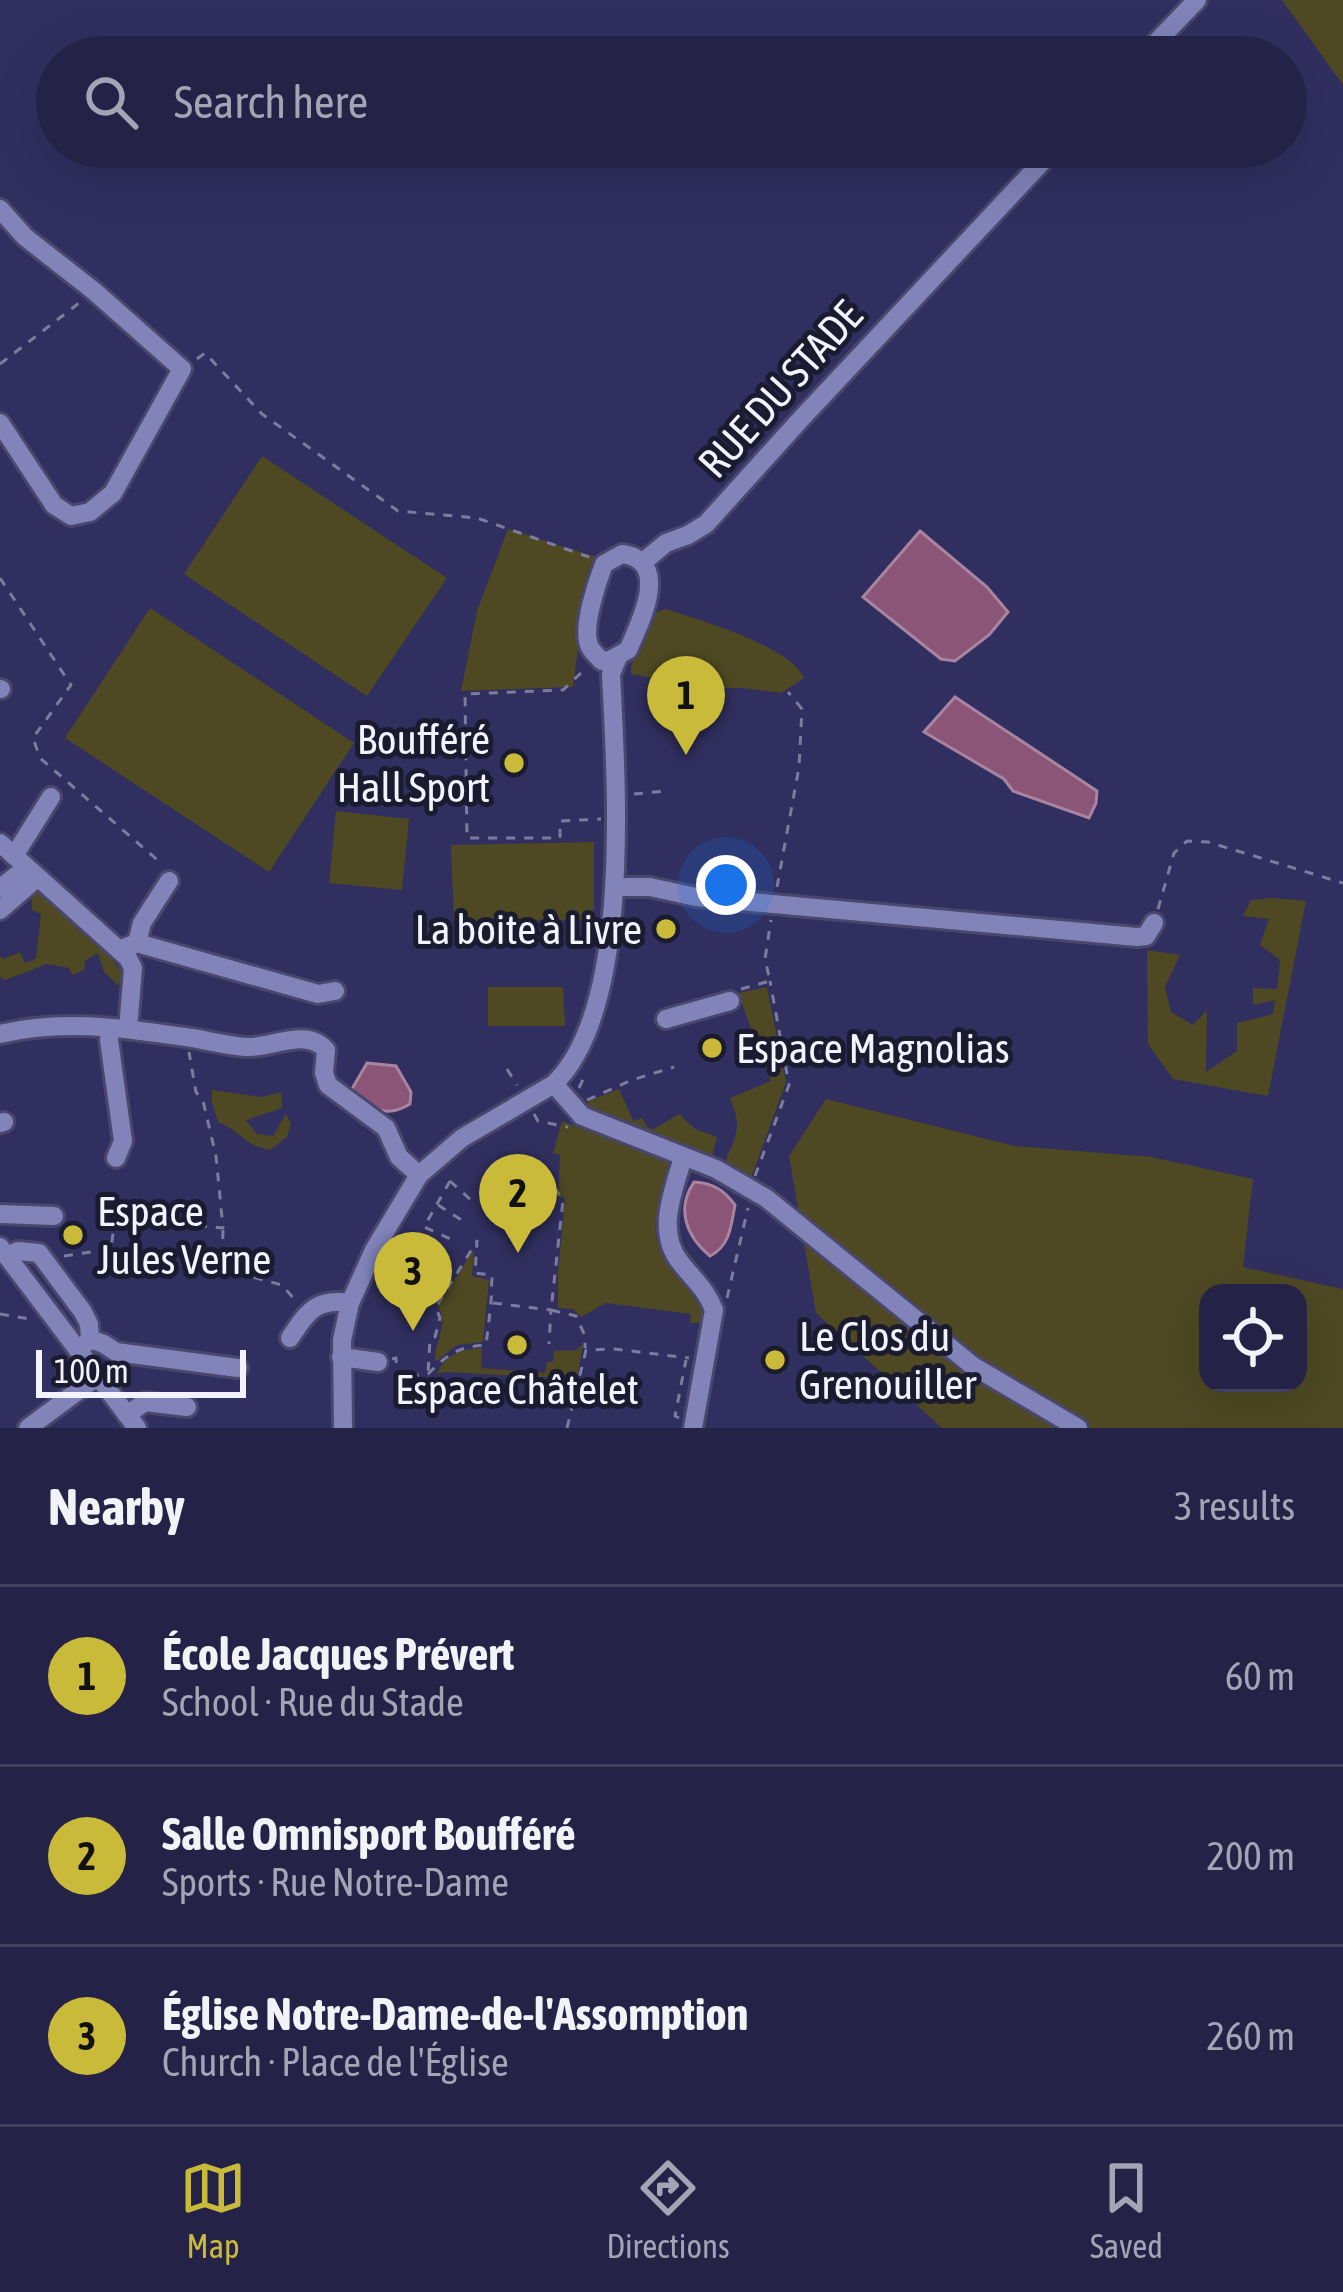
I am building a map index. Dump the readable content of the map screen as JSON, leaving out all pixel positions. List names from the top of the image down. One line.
{"streets":{"street":["RUE DU STADE"]},"places":["Boufféré Hall Sport","La boite à Livre","Espace Magnolias","Espace Jules Verne","Espace Châtelet","Le Clos du Grenouiller"],"scale_bar":"100 m","page":{"search":"Search here","pins":["1","2","3"],"scale":"100 m","heading":["Nearby","3 results"],"list":[{"mark":"1","name":"École Jacques Prévert","note":"School · Rue du Stade","value":"60 m"},{"mark":"2","name":"Salle Omnisport Boufféré","note":"Sports · Rue Notre-Dame","value":"200 m"},{"mark":"3","name":"Église Notre-Dame-de-l'Assomption","note":"Church · Place de l'Église","value":"260 m"}],"nav":["Map","Directions","Saved"]}}
